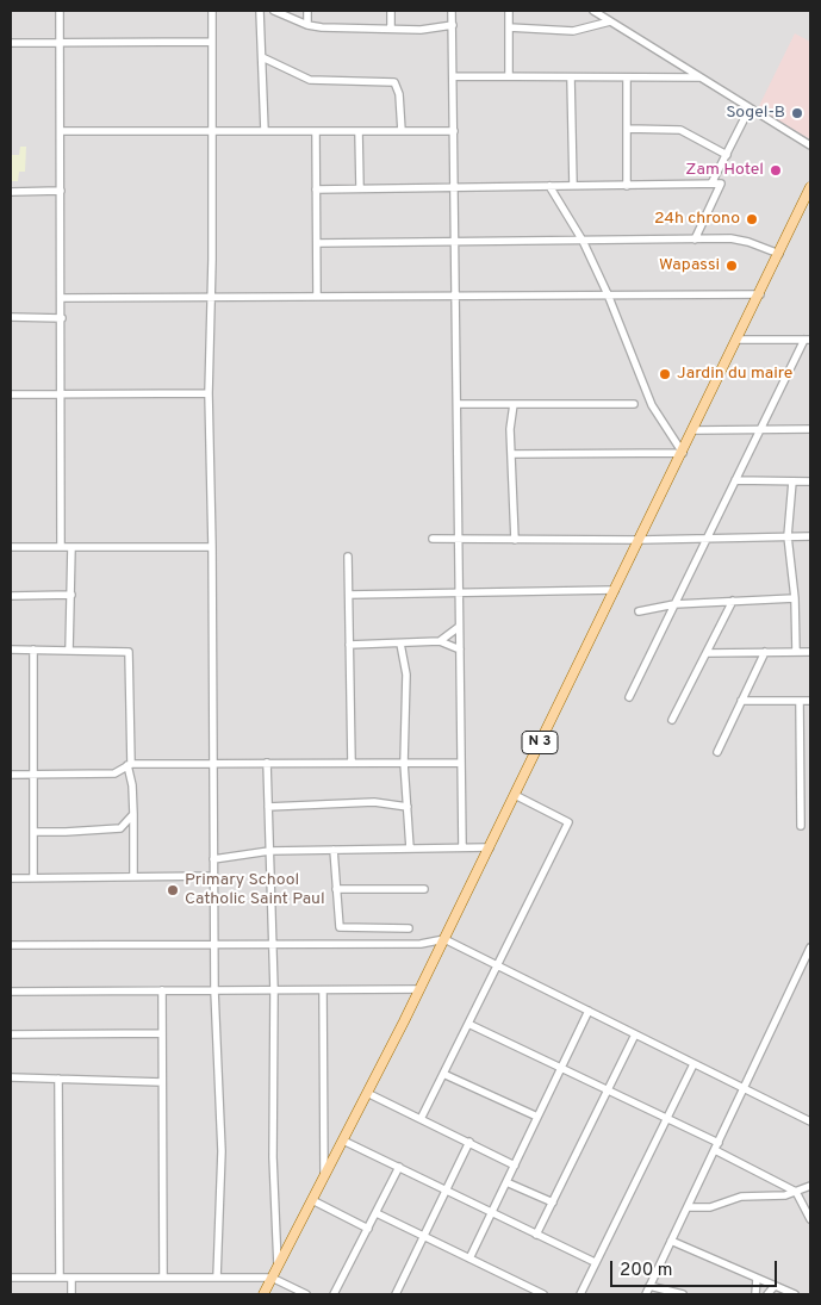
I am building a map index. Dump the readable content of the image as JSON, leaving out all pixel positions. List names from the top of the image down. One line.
{"streets":{"main road":["N 3"]},"places":["Sogel-B","Zam Hotel","24h chrono","Wapassi","Jardin du maire","Primary School Catholic Saint Paul"],"scale_bar":"200 m"}
